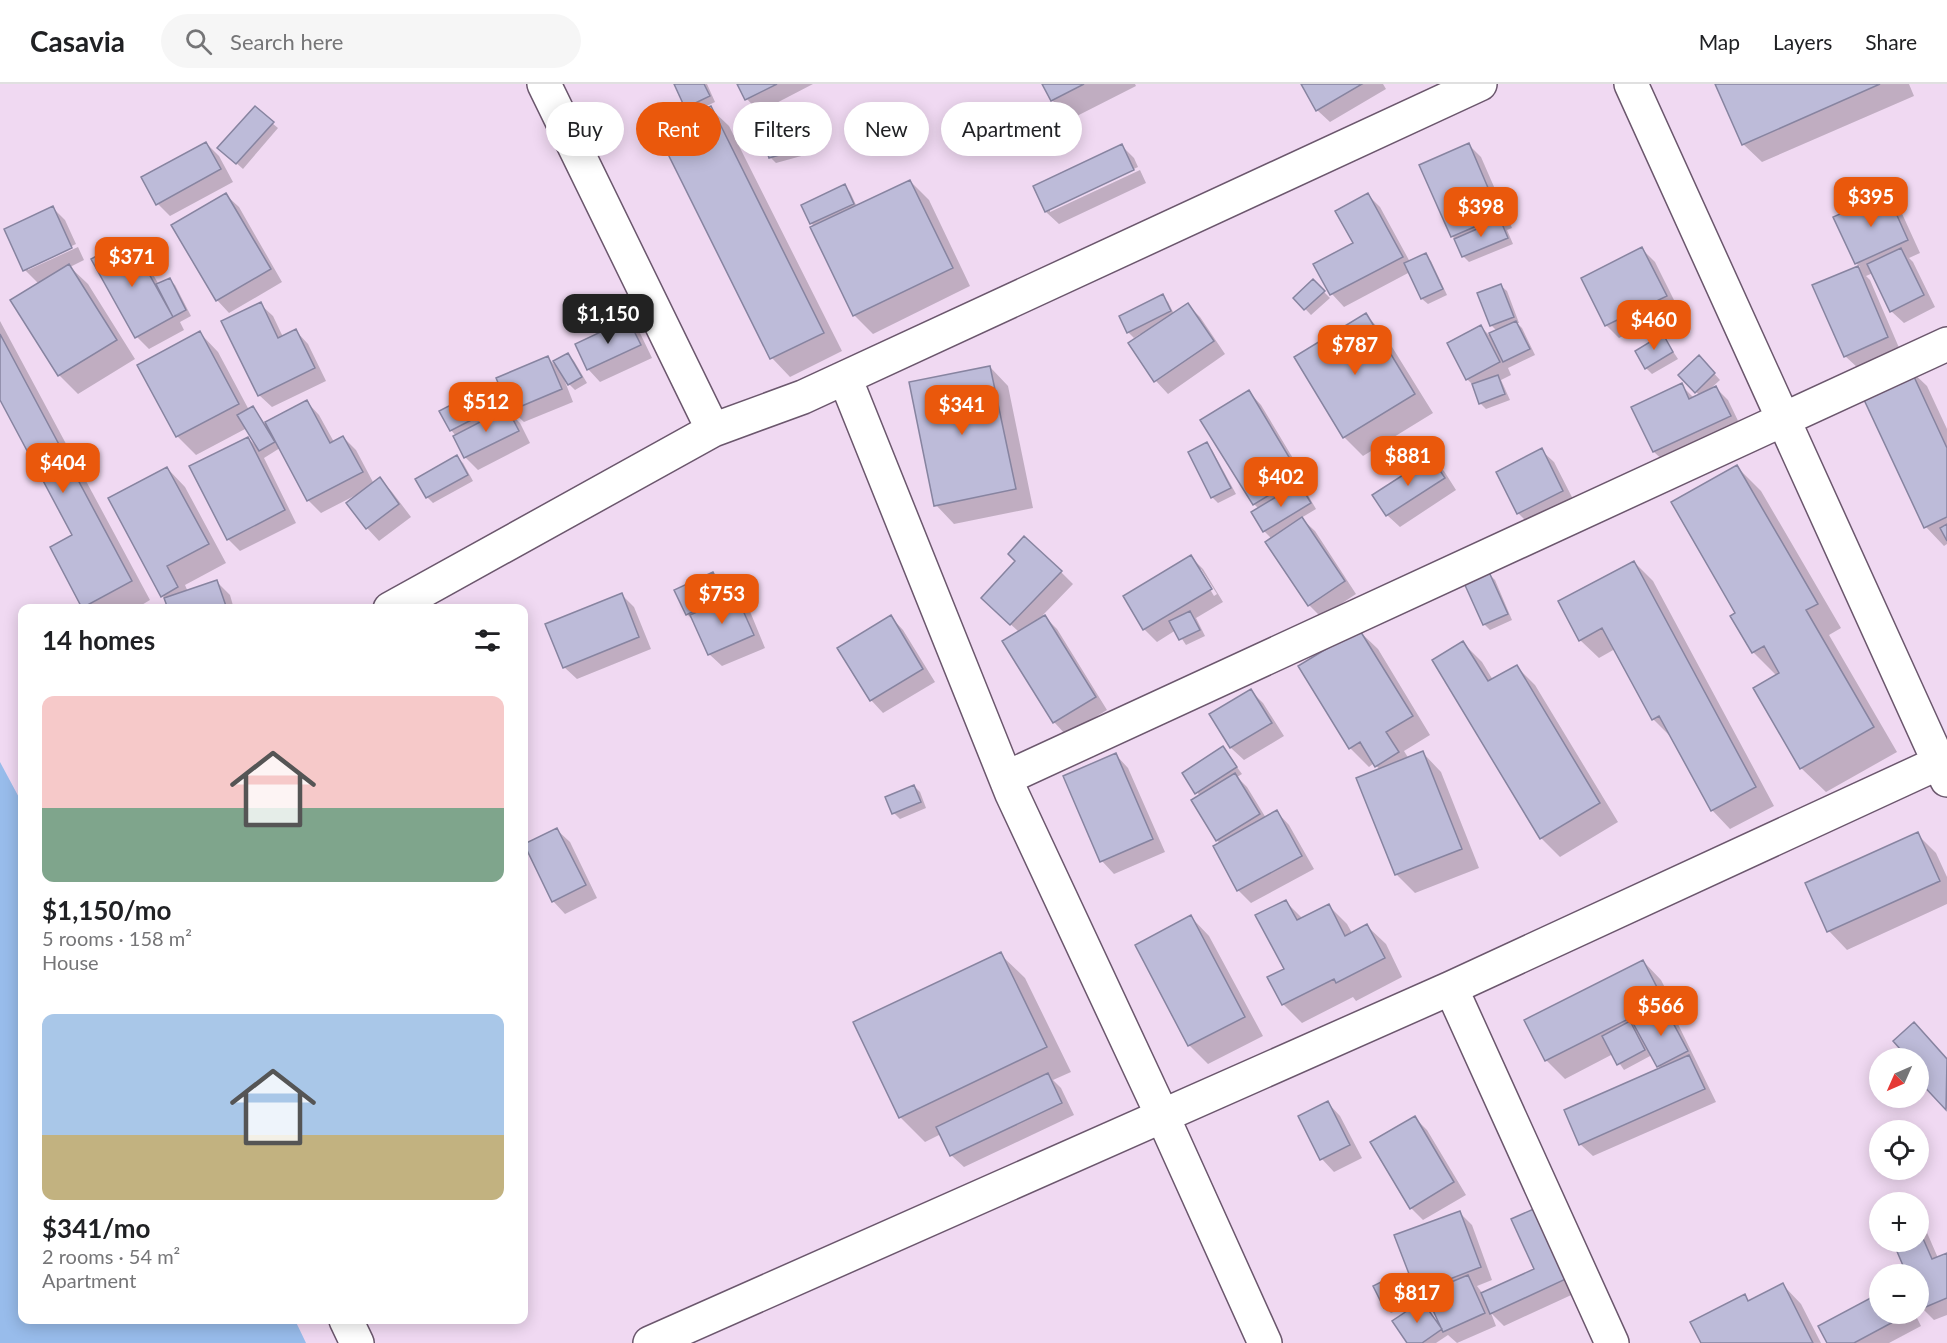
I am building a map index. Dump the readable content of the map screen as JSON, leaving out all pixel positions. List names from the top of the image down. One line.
{"north":"bottom left","page":{"header":"Casavia","search":"Search here","nav":["Map","Layers","Share"],"chip":["Buy","Rent","Filters","New","Apartment"],"price":["$395","$398","$371","$1,150","$460","$787","$512","$341","$881","$404","$402","$753","$566","$817"],"heading":"14 homes","list":[{"name":"$1,150/mo","note":"5 rooms · 158 m² · House"},{"name":"$341/mo","note":"2 rooms · 54 m² · Apartment"}],"map_buttons":["+","−"]}}
